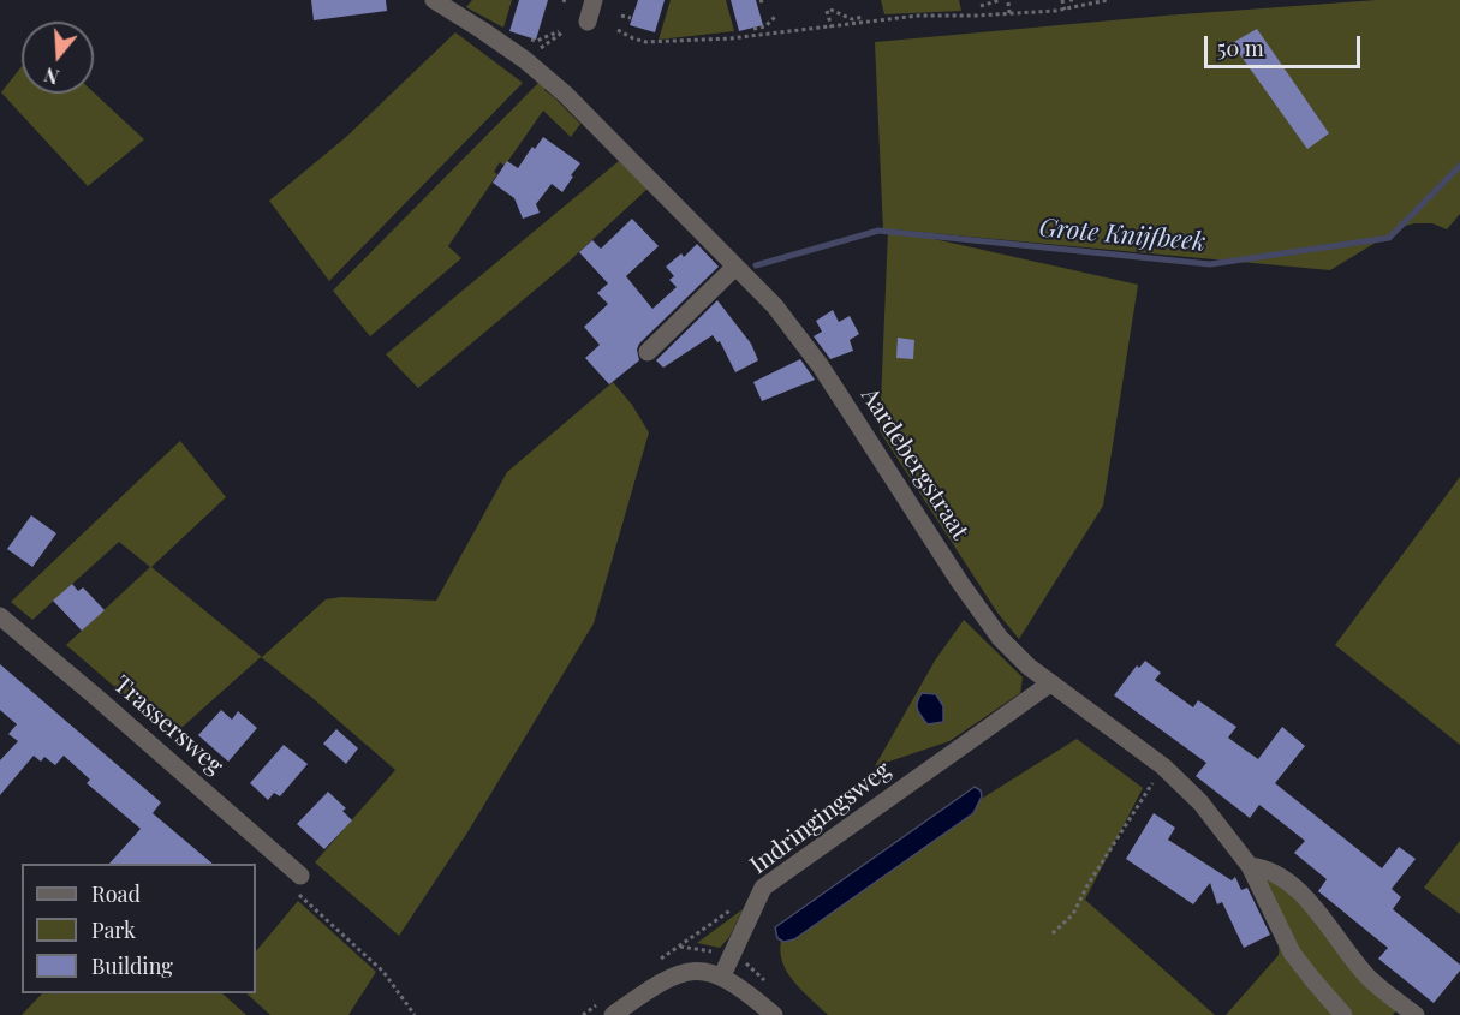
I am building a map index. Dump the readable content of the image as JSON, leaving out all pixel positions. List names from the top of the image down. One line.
{"streets":{"street":["Aardebergstraat","Trassersweg","Indringingsweg"]},"crossings":[["Aardebergstraat","Indringingsweg"]],"water":["Grote Knijfbeek"],"legend":["Road","Park","Building"],"scale_bar":"50 m","north":"bottom"}
